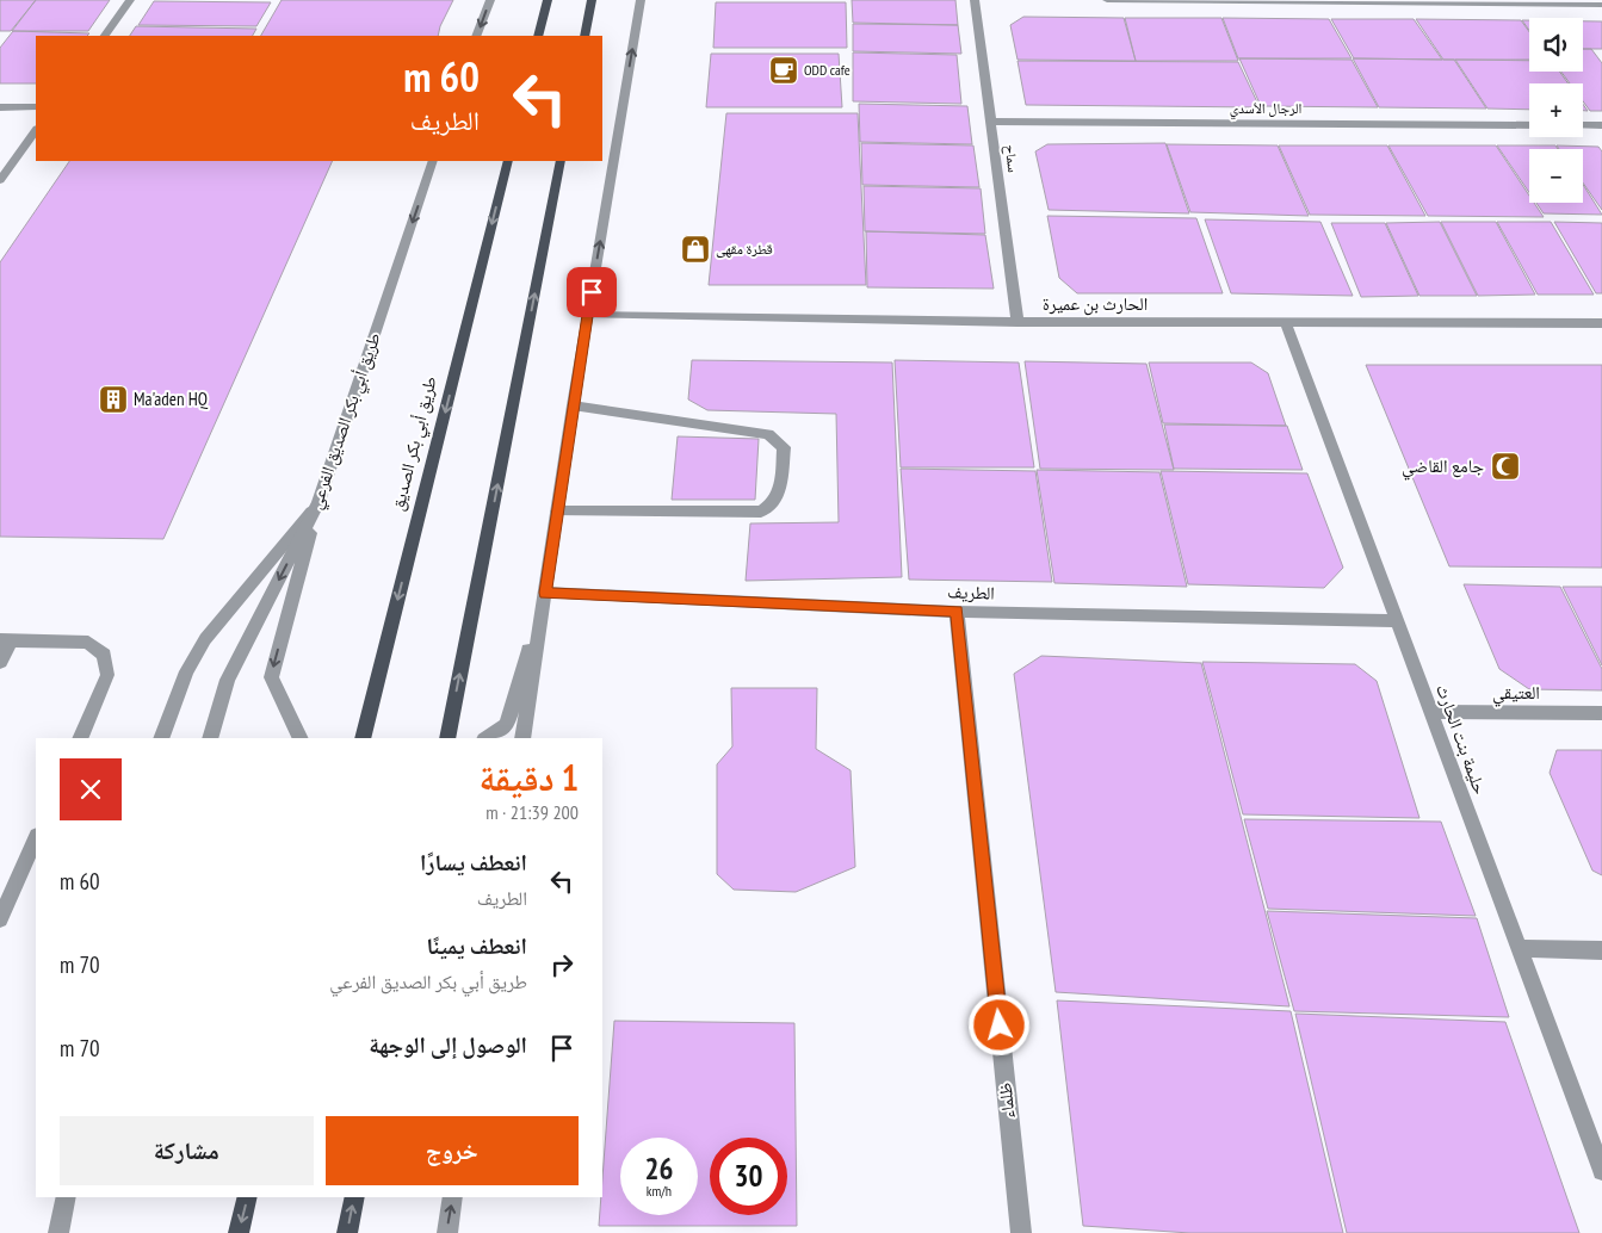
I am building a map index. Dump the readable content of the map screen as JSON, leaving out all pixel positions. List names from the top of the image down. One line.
{"streets":{"main road":["طريق أبي بكر الصديق"],"street":["الرجال الأسدي","سماح","الحارث بن عميرة","طريق أبي بكر الصديق الفرعي","الطريف","العتيقي","حليمة بنت الحارث","ظلماء"]},"crossings":[["الرجال الأسدي","سماح"],["سماح","الحارث بن عميرة"],["الحارث بن عميرة","حليمة بنت الحارث"],["الطريف","حليمة بنت الحارث"],["الطريف","ظلماء"],["العتيقي","حليمة بنت الحارث"]],"places":{"cafe":["ODD cafe"],"shop":["قطرة مقهى"],"building":["Ma'aden HQ"],"mosque":["جامع القاضي"]},"page":{"map_buttons":["+","−"],"turn":["60 m","الطريف"],"heading":["1 دقيقة","200 m · 21:39"],"list":[{"name":"انعطف يسارًا","note":"الطريف","value":"60 m"},{"name":"انعطف يمينًا","note":"طريق أبي بكر الصديق الفرعي","value":"70 m"},{"name":"الوصول إلى الوجهة","value":"70 m"}],"buttons":["خروج","مشاركة"],"speed":"26 km/h","limit":"30"}}
